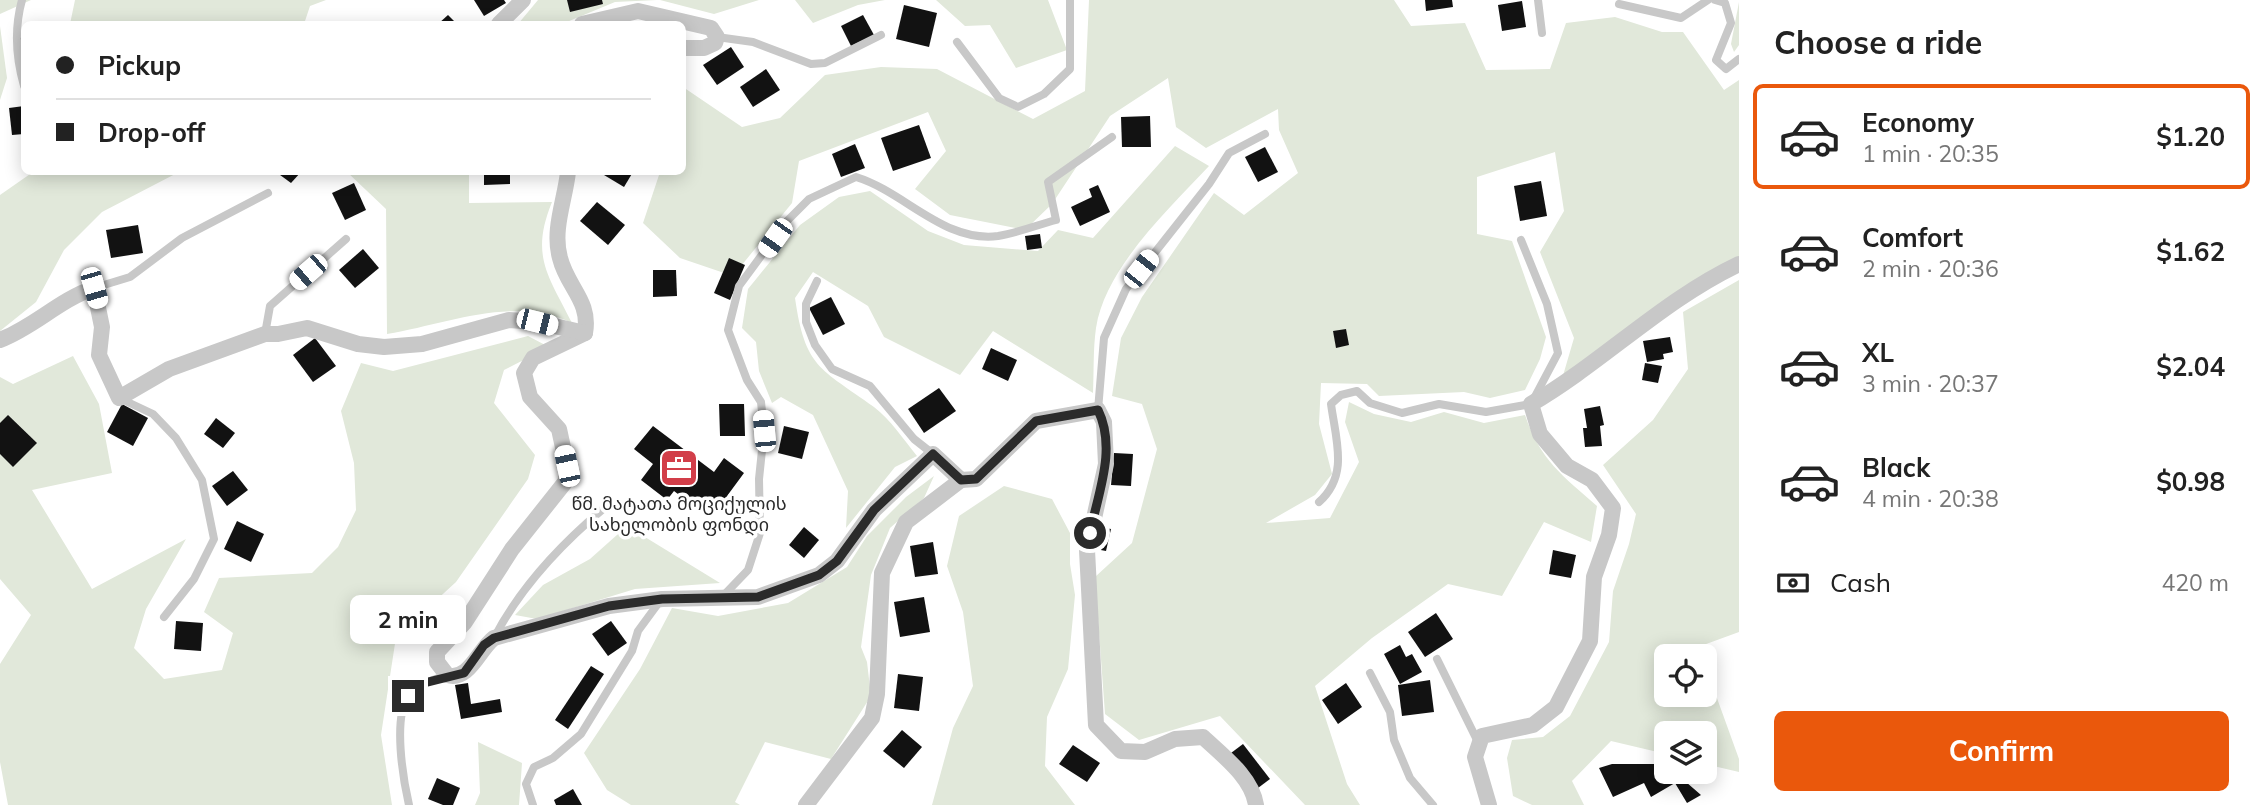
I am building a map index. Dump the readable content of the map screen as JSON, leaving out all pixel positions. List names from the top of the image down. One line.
{"places":{"office":["წმ. მატათა მოციქულის სახელობის ფონდი"]},"page":{"heading":"Choose a ride","banner":["Pickup","Drop-off"],"list":[{"name":"Economy","note":"1 min · 20:35","value":"$1.20"},{"name":"Comfort","note":"2 min · 20:36","value":"$1.62"},{"name":"XL","note":"3 min · 20:37","value":"$2.04"},{"name":"Black","note":"4 min · 20:38","value":"$0.98"}],"pay":["Cash","420 m"],"bubble":"2 min","buttons":"Confirm"}}
